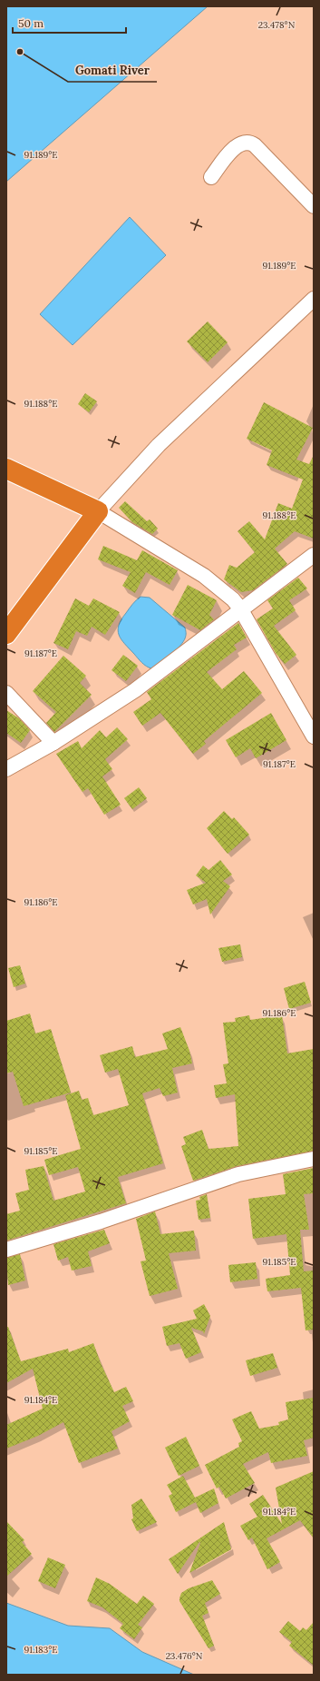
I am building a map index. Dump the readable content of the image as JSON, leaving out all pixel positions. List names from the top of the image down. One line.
{"places":["Gomati River"],"scale_bar":"50 m","coordinates":["23.478°N","91.189°E","91.188°E","91.187°E","91.186°E","91.185°E","91.184°E","91.183°E","23.476°N"]}
